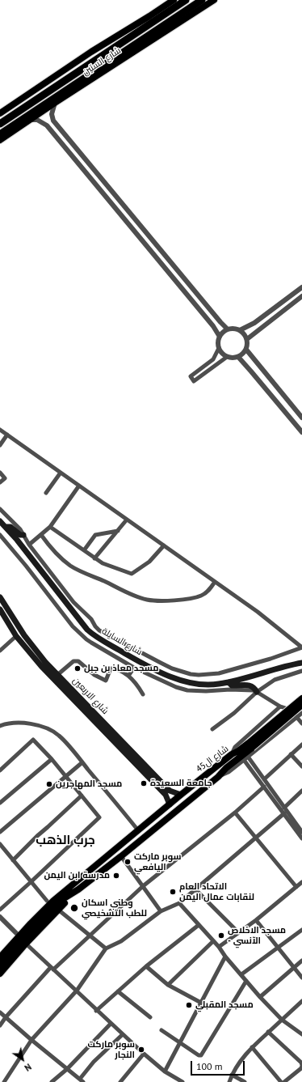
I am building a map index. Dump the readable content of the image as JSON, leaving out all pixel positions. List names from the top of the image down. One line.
{"streets":{"highway":["شارع الستين"],"main road":["شارع السايلة","شارع الاربعين","شارع ال45"]},"crossings":[["شارع الاربعين","شارع ال45"]],"districts":["جرب الذهب"],"places":["مسجد معاذ بن جبل","جامعة السعيدة","مسجد المهاجرين","سوبر ماركت اليافعي","مدرسة ابن اليمن","الاتحاد العام لنقابات عمال اليمن","وطني اسكان للطب التشخيصي","مسجد الاخلاص - الآنسي","مسجد المقبلي","سوبر ماركت النجار"],"scale_bar":"100 m","north":"bottom right"}
